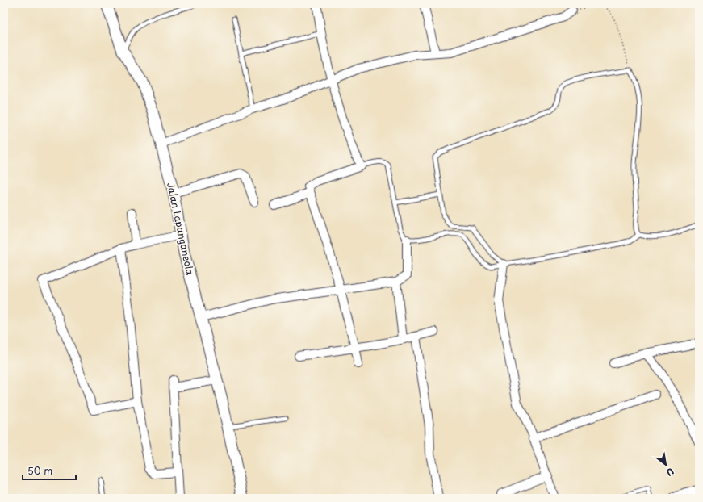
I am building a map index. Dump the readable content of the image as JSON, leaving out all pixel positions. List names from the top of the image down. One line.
{"streets":{"street":["Jalan Lapanganeola"]},"scale_bar":"50 m","north":"bottom right"}
